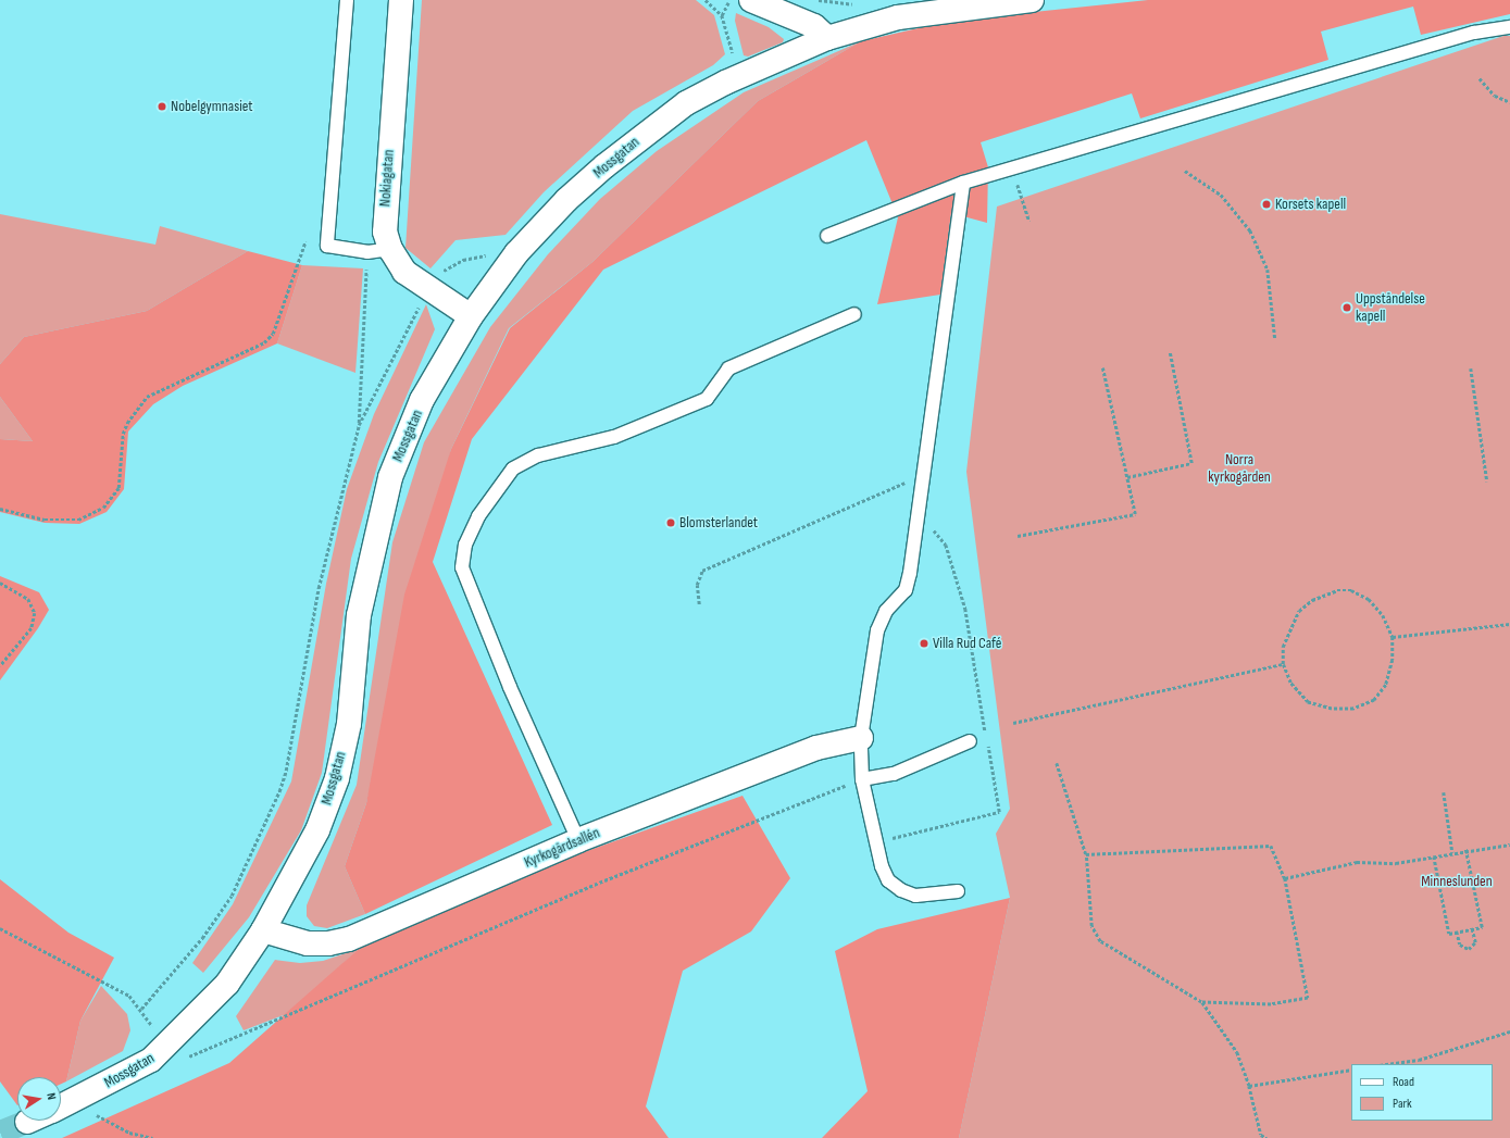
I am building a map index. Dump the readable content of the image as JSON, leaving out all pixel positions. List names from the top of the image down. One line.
{"streets":{"street":["Mossgatan","Nokiagatan","Kyrkogårdsallén"]},"crossings":[["Mossgatan","Nokiagatan"],["Mossgatan","Kyrkogårdsallén"]],"parks":["Norra kyrkogården","Minneslunden"],"places":["Nobelgymnasiet","Korsets kapell","Uppståndelse kapell","Blomsterlandet","Villa Rud Café"],"legend":["Road","Park"],"north":"right"}
